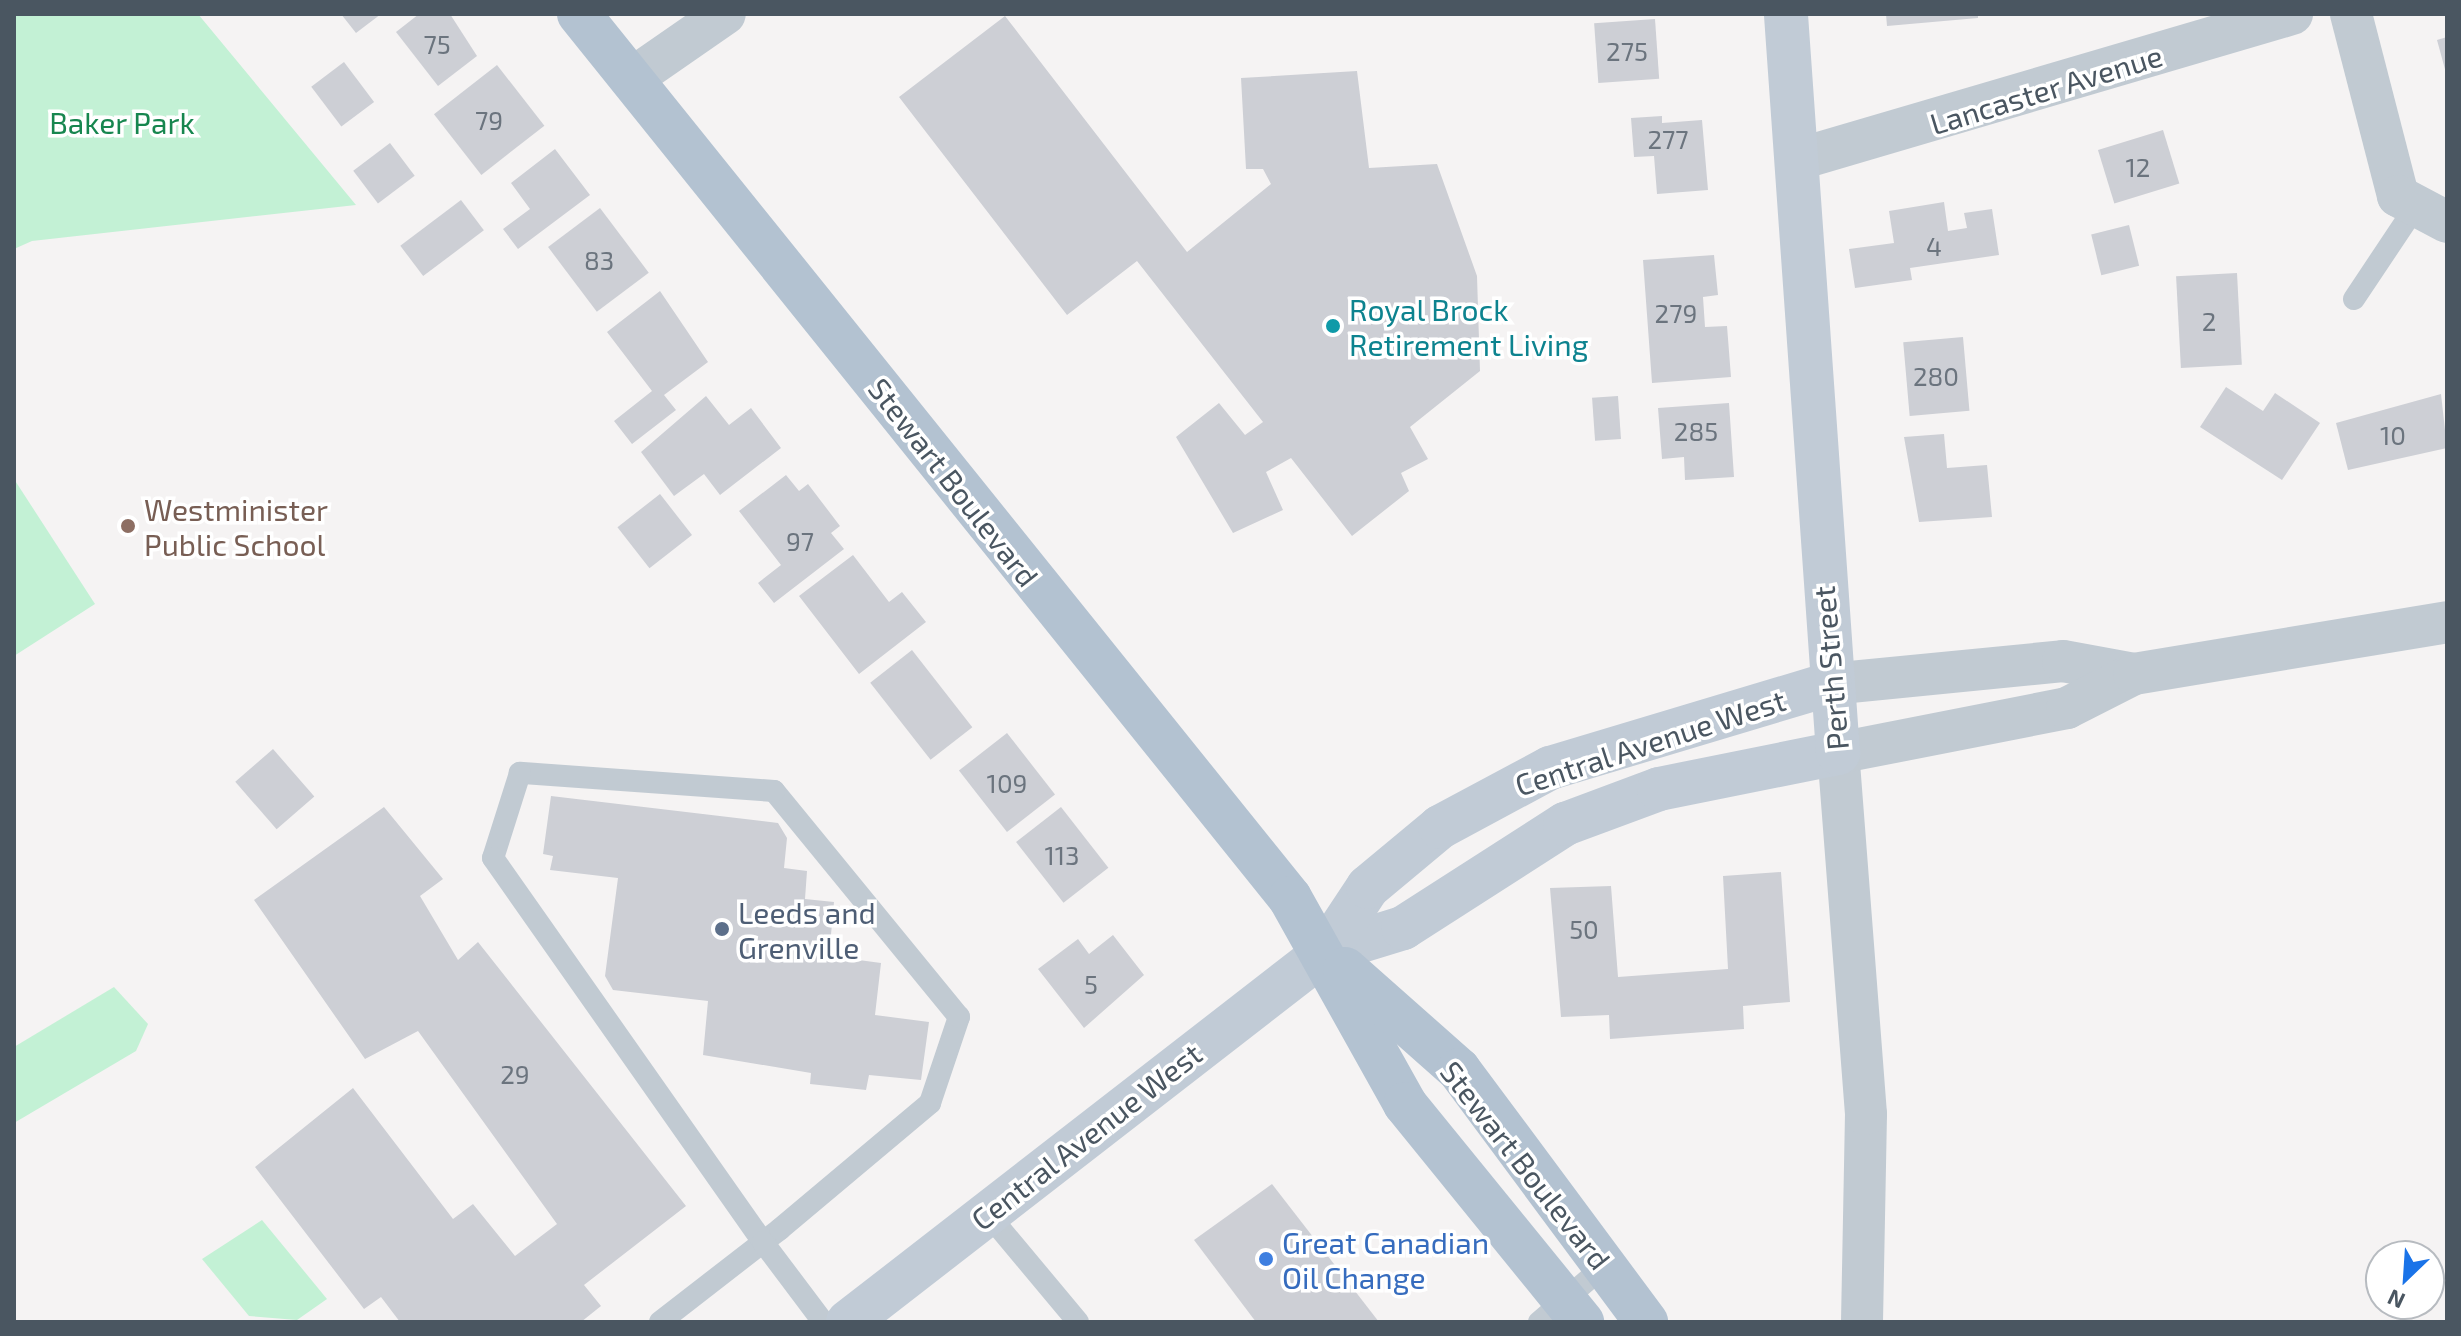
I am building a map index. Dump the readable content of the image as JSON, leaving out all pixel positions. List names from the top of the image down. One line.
{"streets":{"main road":["Stewart Boulevard"],"street":["Lancaster Avenue","Perth Street","Central Avenue West"]},"crossings":[["Lancaster Avenue","Perth Street"],["Stewart Boulevard","Central Avenue West"],["Perth Street","Central Avenue West"]],"parks":["Baker Park"],"places":["Royal Brock Retirement Living","Westminister Public School","Leeds and Grenville","Great Canadian Oil Change"],"house_numbers":["75","275","79","277","12","4","83","279","2","280","285","10","97","109","113","50","5","29"],"north":"bottom left"}
